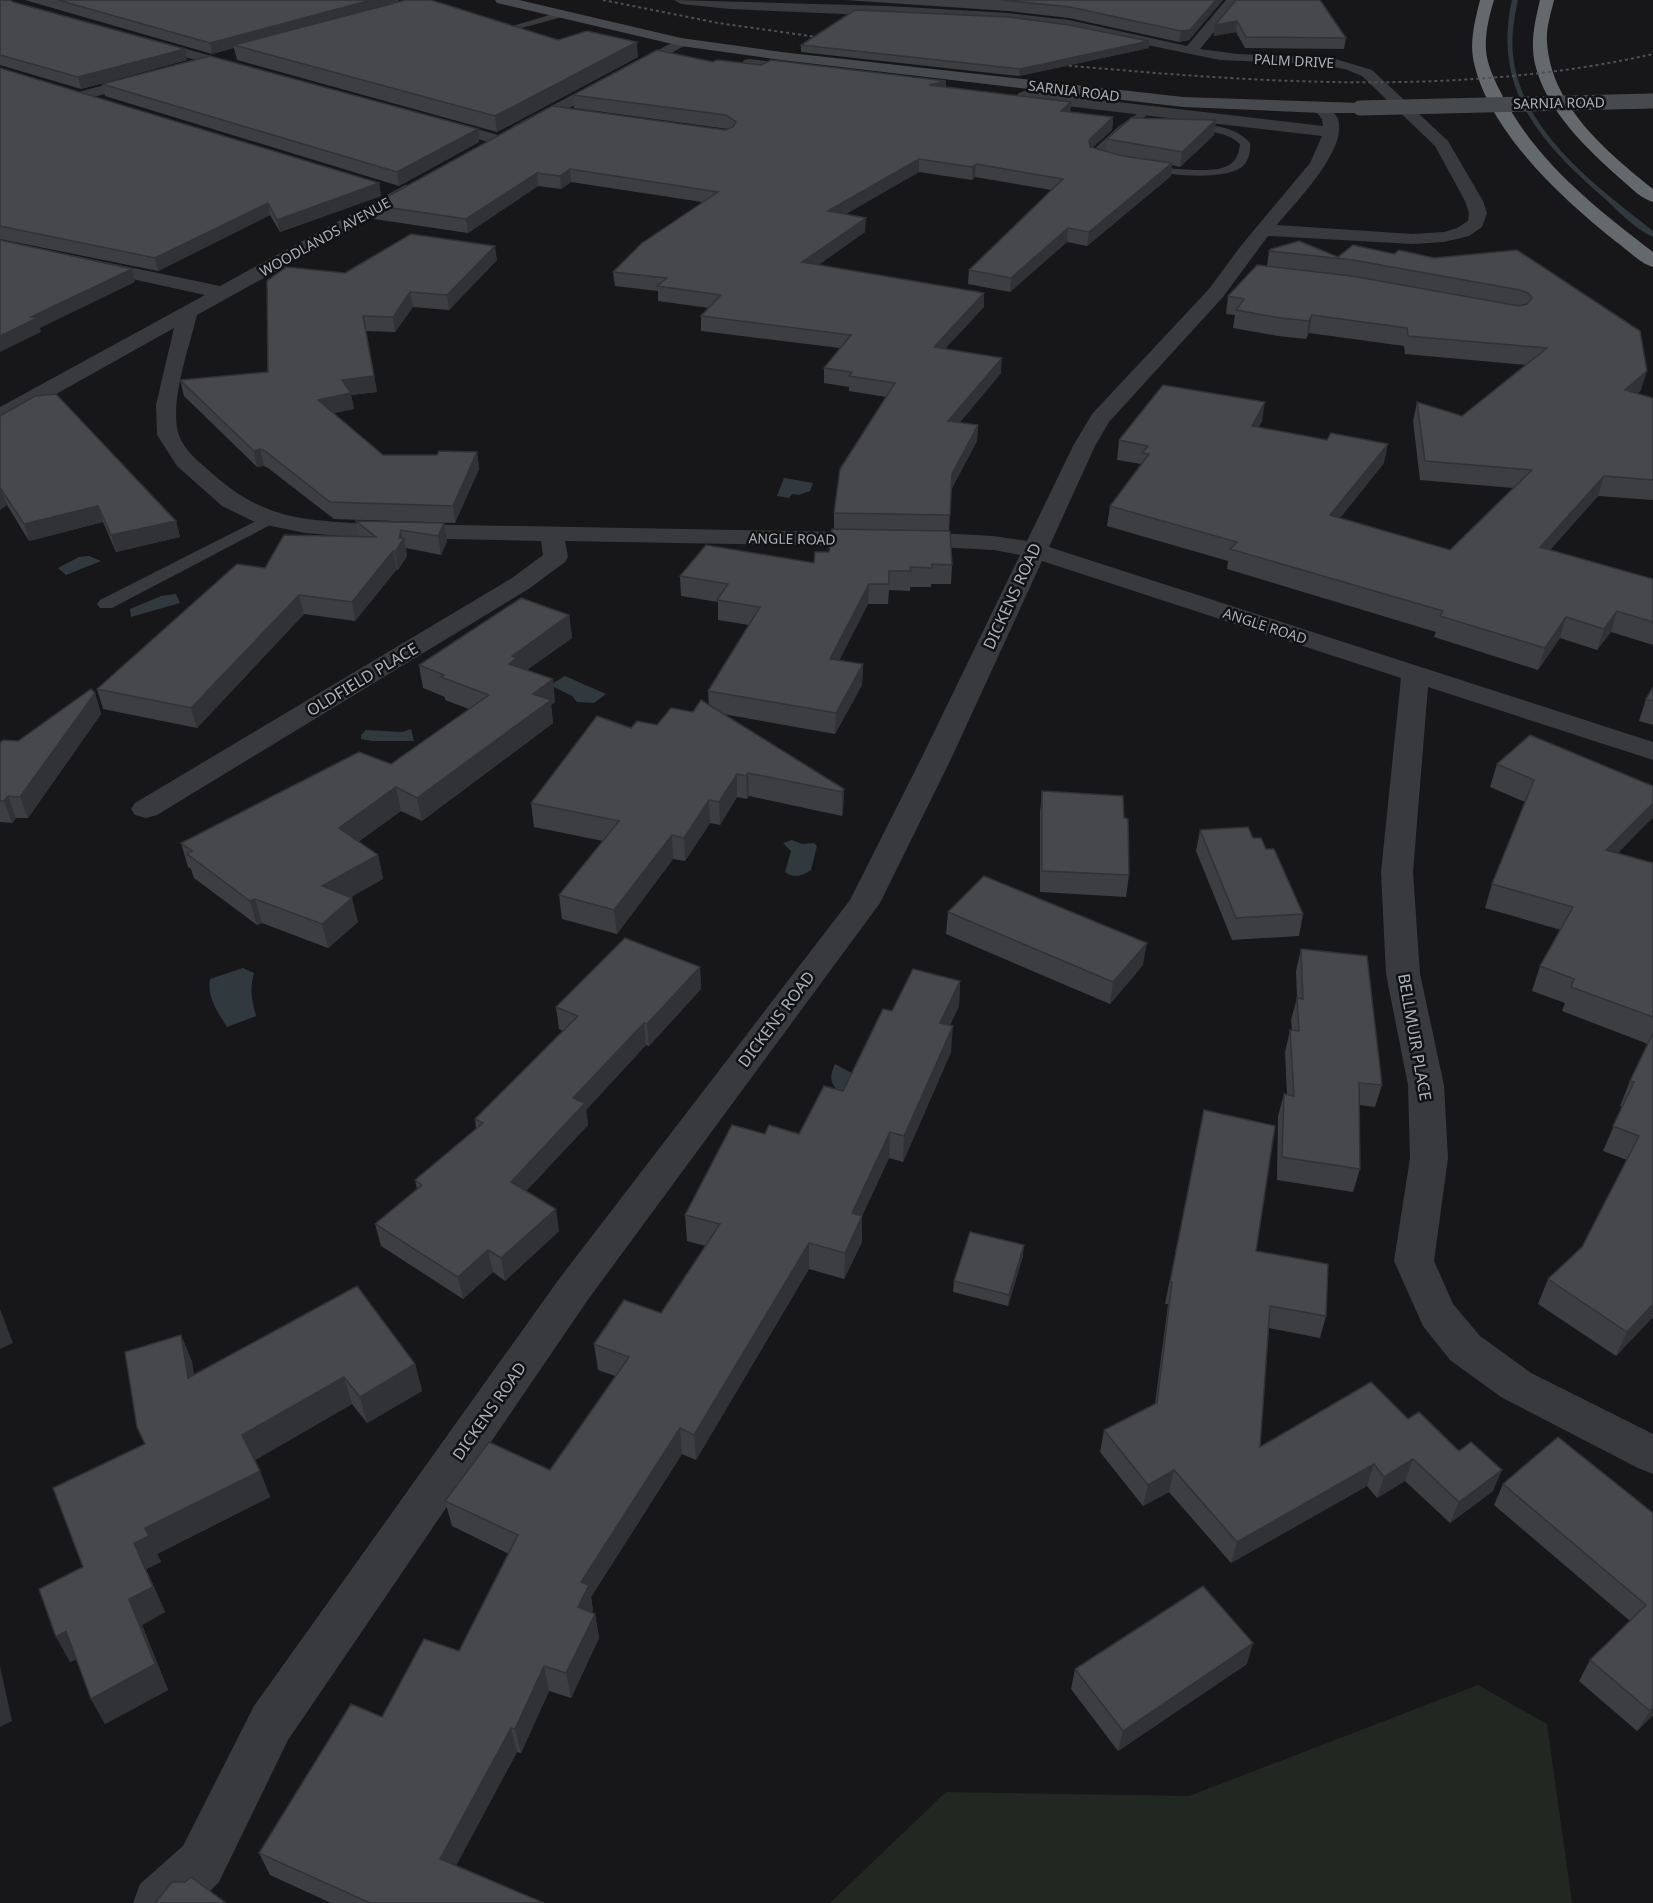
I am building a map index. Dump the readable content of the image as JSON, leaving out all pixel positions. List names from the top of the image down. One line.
{"streets":{"main road":["SARNIA ROAD"],"street":["PALM DRIVE","WOODLANDS AVENUE","ANGLE ROAD","DICKENS ROAD","OLDFIELD PLACE","BELLMUIR PLACE"]},"crossings":[["PALM DRIVE","DICKENS ROAD"],["SARNIA ROAD","DICKENS ROAD"],["WOODLANDS AVENUE","ANGLE ROAD"],["ANGLE ROAD","DICKENS ROAD"],["ANGLE ROAD","OLDFIELD PLACE"],["ANGLE ROAD","BELLMUIR PLACE"]]}
